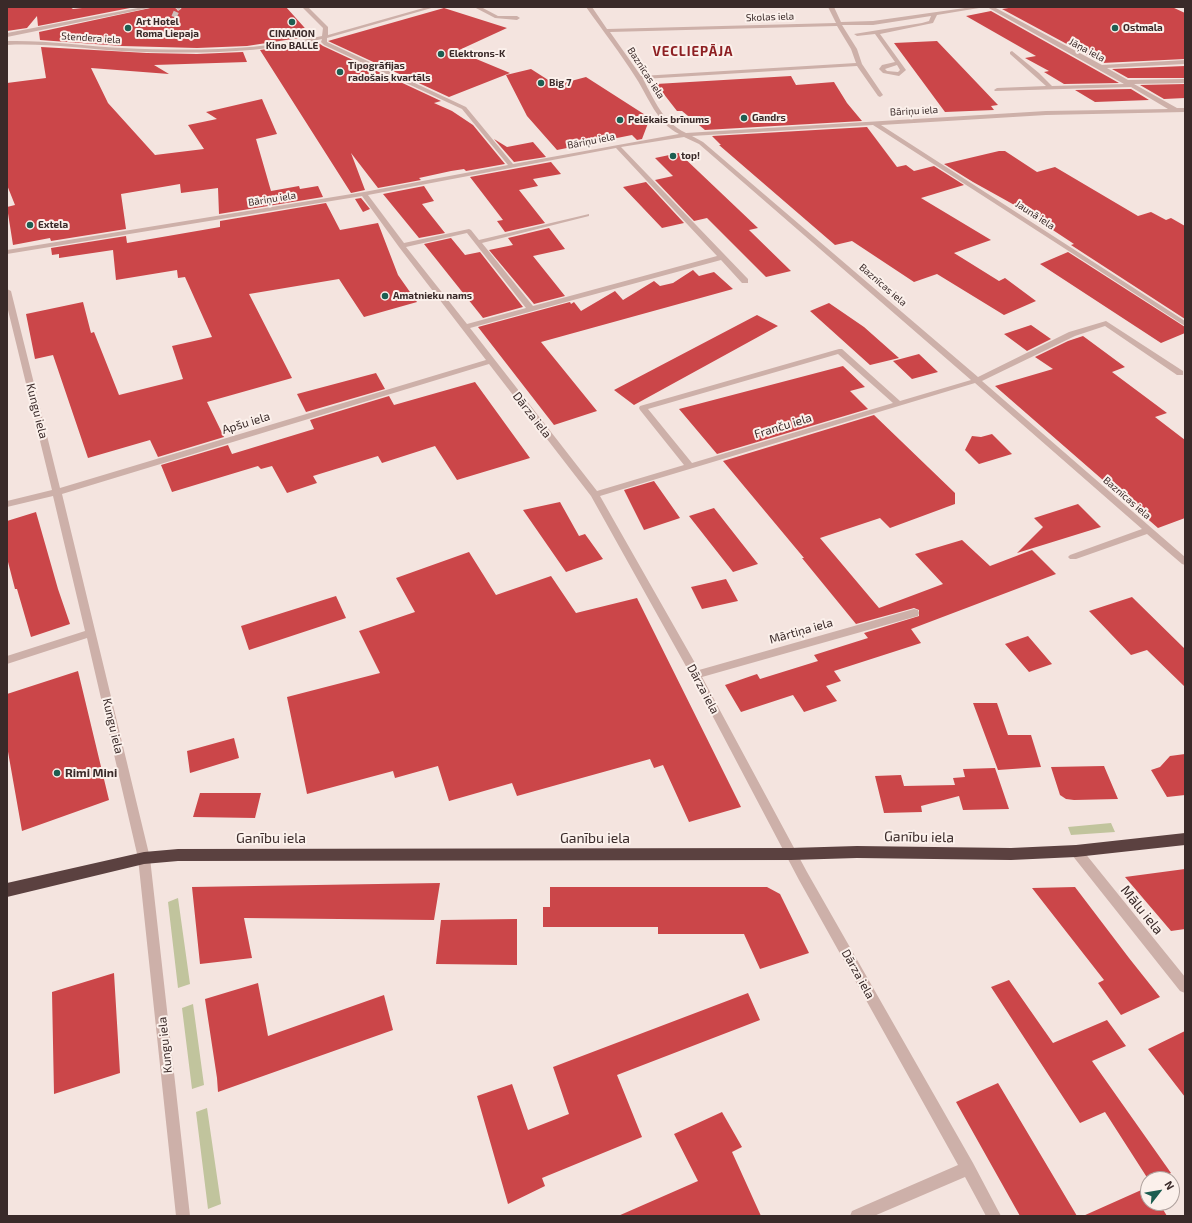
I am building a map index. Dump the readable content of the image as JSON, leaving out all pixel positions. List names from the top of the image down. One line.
{"streets":{"highway":["Ganību iela"],"street":["Skolas iela","Stendera iela","Jāņa iela","Baznīcas iela","Bāriņu iela","Jaunā iela","Kungu iela","Dārza iela","Apšu iela","Franču iela","Mārtiņa iela","Mālu iela"]},"crossings":[["Skolas iela","Baznīcas iela"],["Jāņa iela","Bāriņu iela"],["Baznīcas iela","Bāriņu iela"],["Baznīcas iela","Franču iela"],["Bāriņu iela","Jaunā iela"],["Bāriņu iela","Dārza iela"],["Kungu iela","Apšu iela"],["Kungu iela","Ganību iela"],["Dārza iela","Apšu iela"],["Dārza iela","Franču iela"],["Dārza iela","Mārtiņa iela"],["Dārza iela","Ganību iela"],["Ganību iela","Mālu iela"]],"districts":["VECLIEPĀJA"],"places":["CINAMON Kino BALLE","Art Hotel Roma Liepaja","Ostmala","Elektrons-K","Tipogrāfijas radošais kvartāls","Big 7","Gandrs","Pelēkais brīnums","top!","Extela","Amatnieku nams","Rimi Mini"],"north":"top right"}
